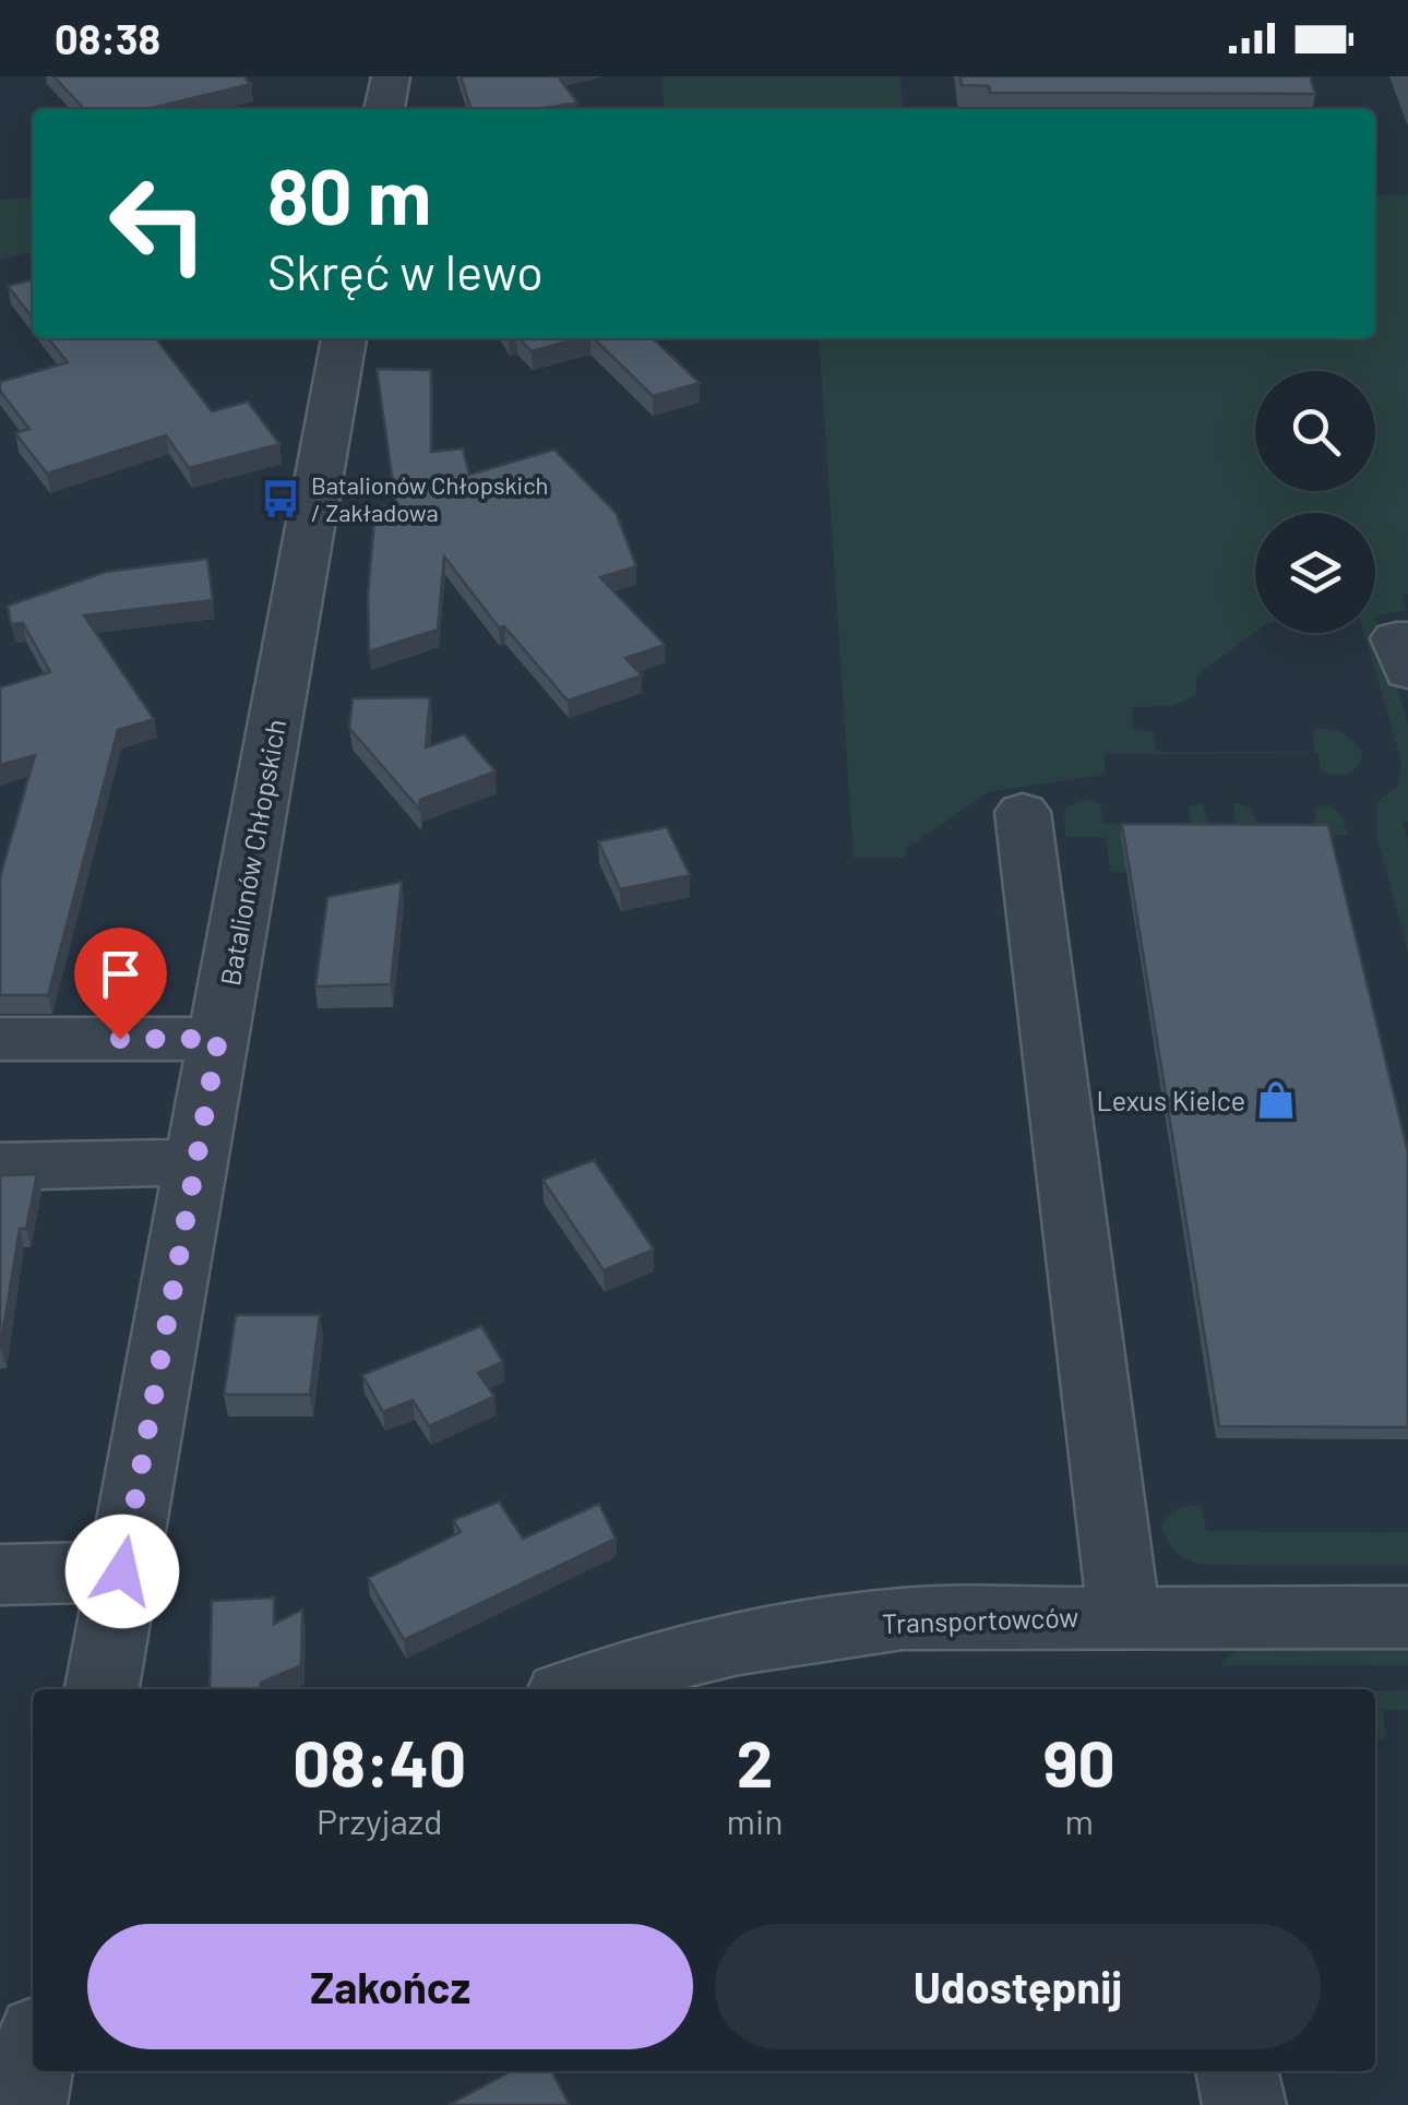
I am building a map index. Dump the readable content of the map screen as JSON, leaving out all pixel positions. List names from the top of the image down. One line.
{"streets":{"street":["Batalionów Chłopskich","Transportowców"]},"places":{"bus stop":["Batalionów Chłopskich / Zakładowa"],"shop":["Lexus Kielce"]},"page":{"status":"08:38","turn":["80 m","Skręć w lewo"],"eta":["08:40","Przyjazd","2","min","90","m"],"buttons":["Zakończ","Udostępnij"]}}
